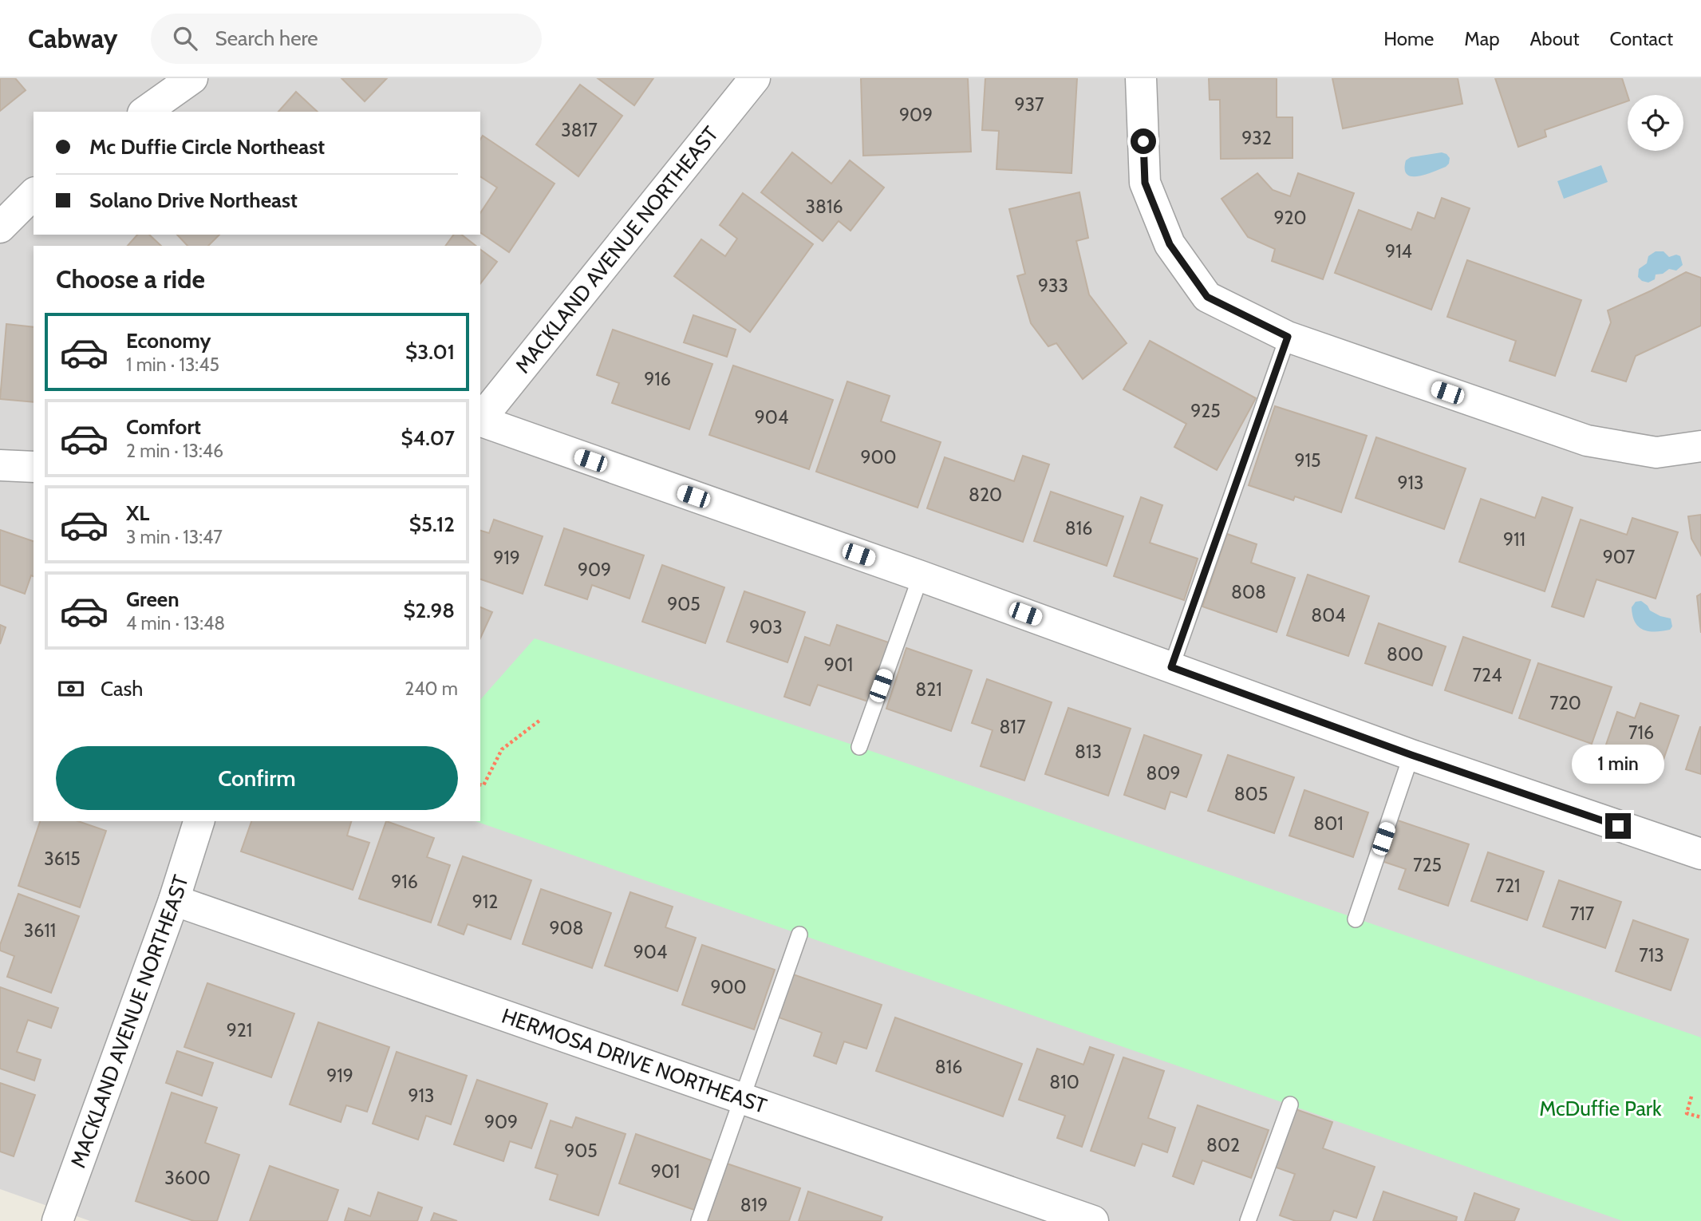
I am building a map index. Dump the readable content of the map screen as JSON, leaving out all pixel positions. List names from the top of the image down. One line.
{"streets":{"street":["MACKLAND AVENUE NORTHEAST","HERMOSA DRIVE NORTHEAST"]},"crossings":[["MACKLAND AVENUE NORTHEAST","HERMOSA DRIVE NORTHEAST"]],"parks":["McDuffie Park"],"house_numbers":["937","909","3817","932","3816","920","914","933","916","925","904","900","915","913","820","816","911","907","919","909","808","905","804","903","800","901","724","821","720","817","716","813","809","805","801","3615","725","916","721","912","717","908","3611","904","713","900","921","816","919","810","913","909","802","905","901","3600","819"],"page":{"header":"Cabway","search":"Search here","nav":["Home","Map","About","Contact"],"banner":["Mc Duffie Circle Northeast","Solano Drive Northeast"],"heading":"Choose a ride","list":[{"name":"Economy","note":"1 min · 13:45","value":"$3.01"},{"name":"Comfort","note":"2 min · 13:46","value":"$4.07"},{"name":"XL","note":"3 min · 13:47","value":"$5.12"},{"name":"Green","note":"4 min · 13:48","value":"$2.98"}],"pay":["Cash","240 m"],"buttons":"Confirm","bubble":"1 min"}}
